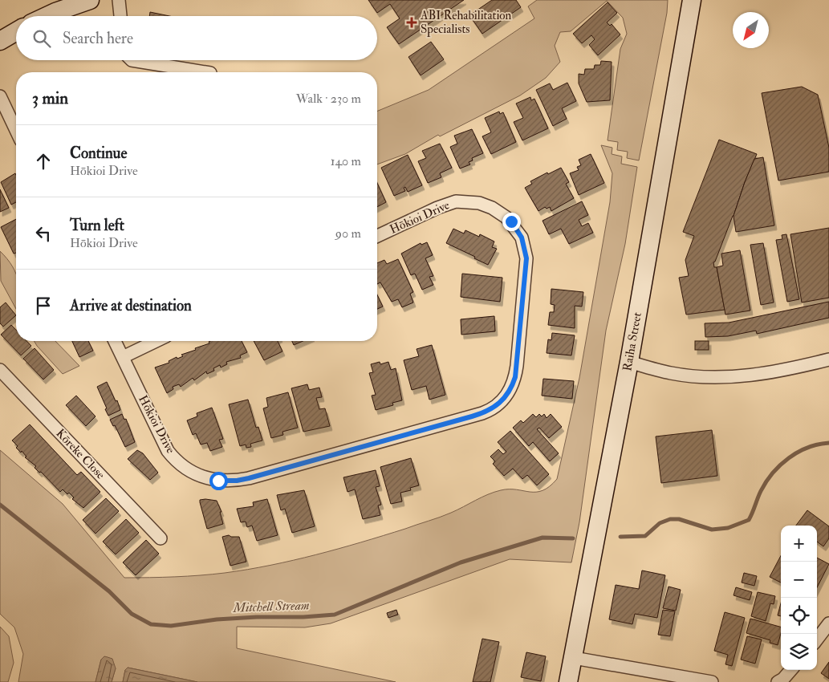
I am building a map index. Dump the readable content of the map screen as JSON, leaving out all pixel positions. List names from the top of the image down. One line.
{"streets":{"main road":["Raiha Street"],"street":["Hōkioi Drive","Kōreke Close"]},"water":["Mitchell Stream"],"places":{"health":["ABI Rehabilitation Specialists"]},"north":"bottom left","page":{"search":"Search here","heading":["3 min","Walk · 230 m"],"list":[["Continue","Hōkioi Drive","140 m"],["Turn left","Hōkioi Drive","90 m"],"Arrive at destination"],"map_buttons":["+","−"]}}
